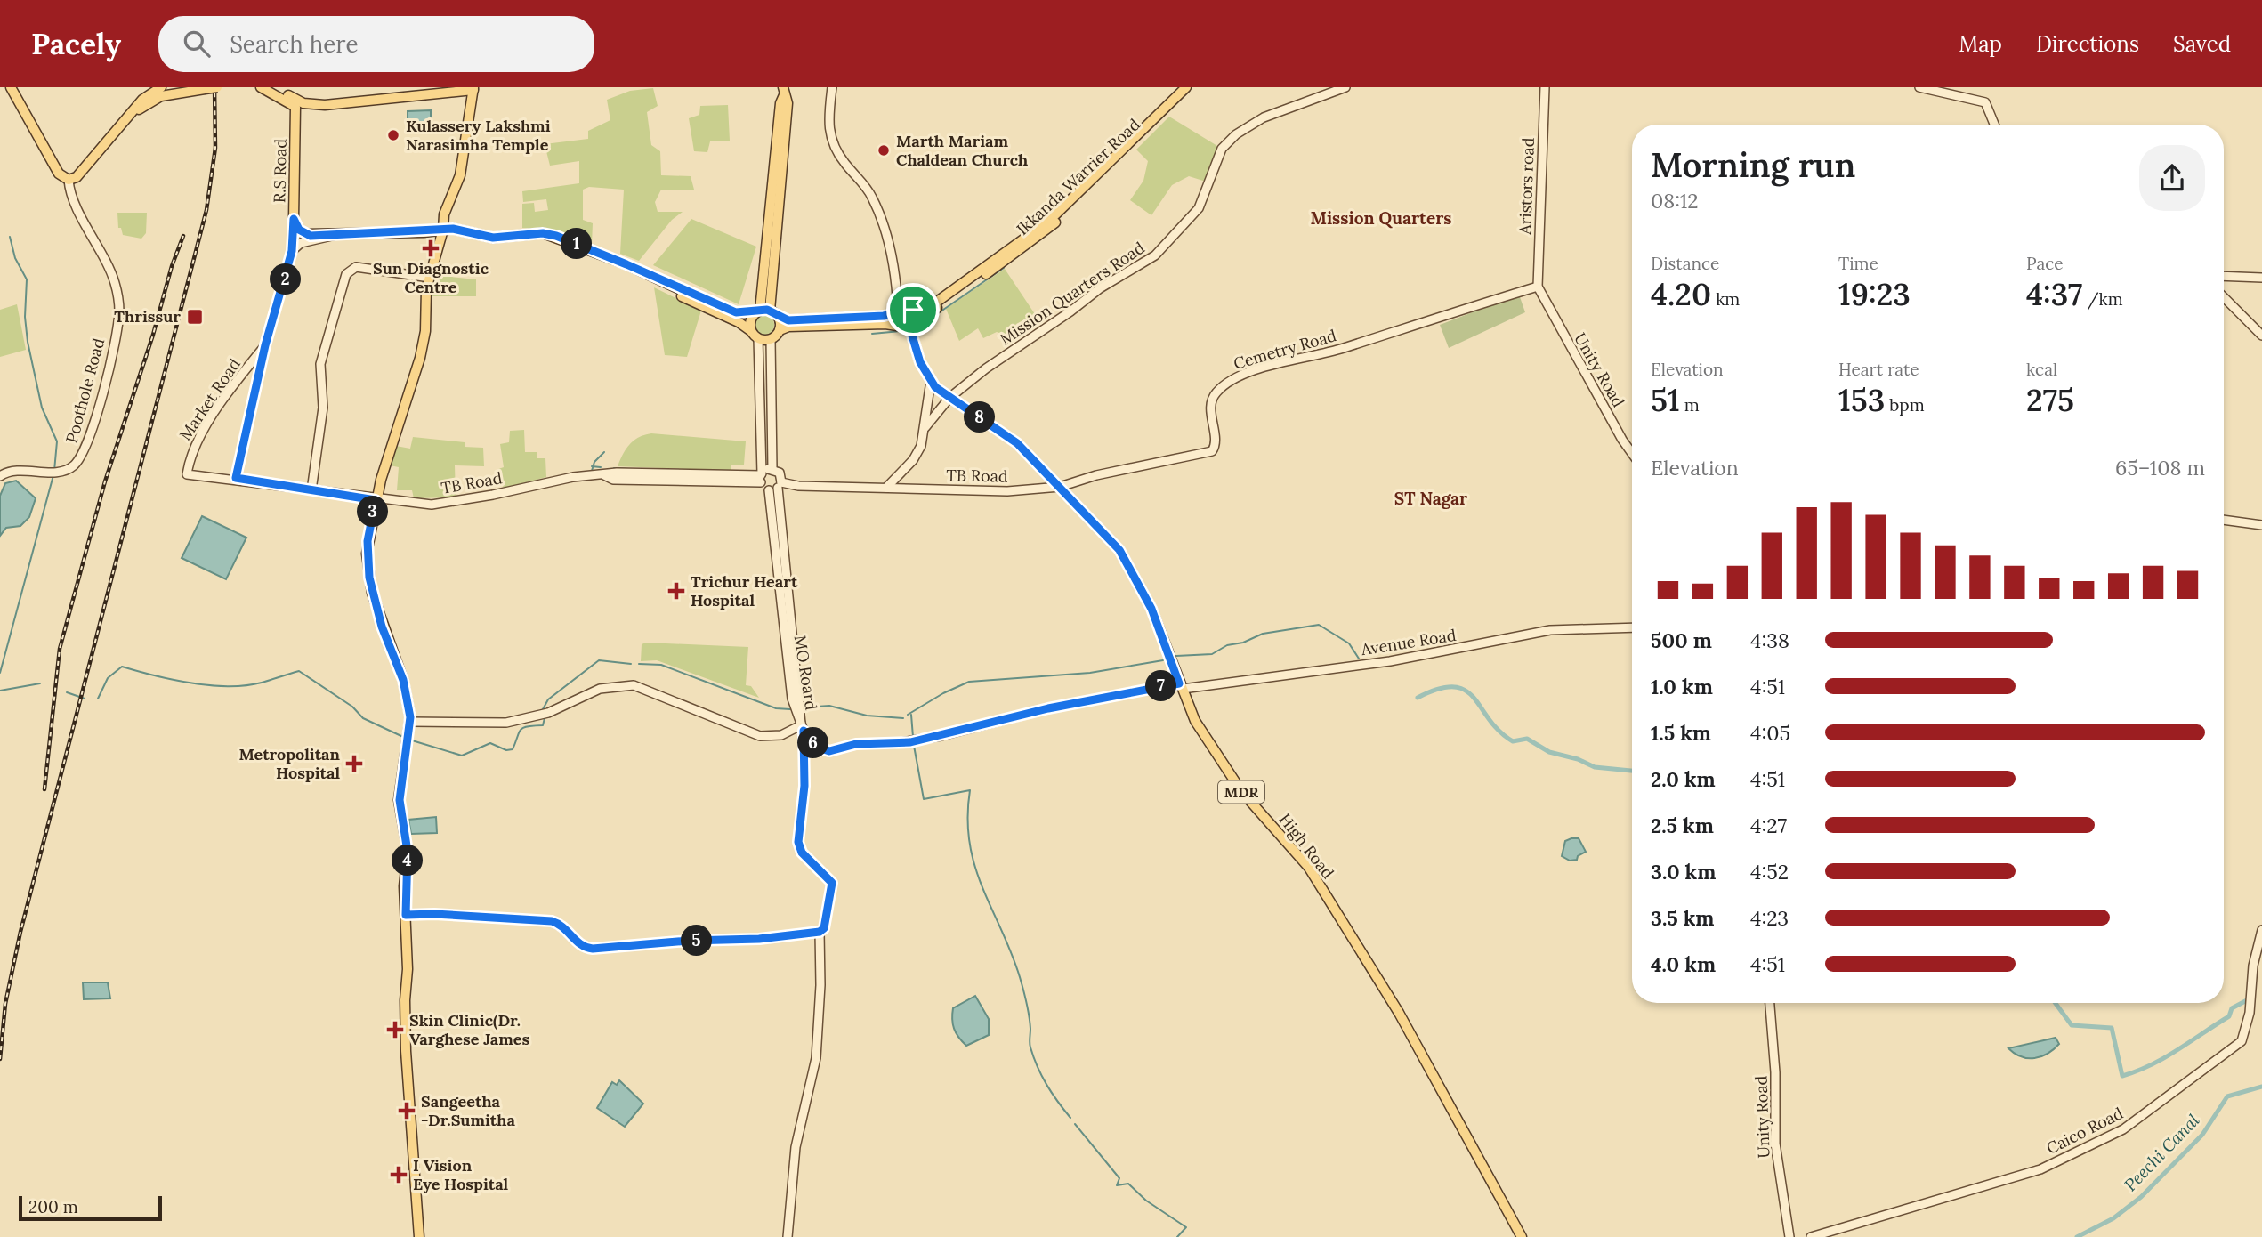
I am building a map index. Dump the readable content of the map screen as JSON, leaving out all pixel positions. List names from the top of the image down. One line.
{"streets":{"main road":["R.S Road","Ikkanda Warrier Road","MDR","High Road"],"street":["Aristors road","Mission Quarters Road","Cemetry Road","Unity Road","Poothole Road","Market Road","TB Road","Avenue Road","MO Roard","Caico Road"]},"crossings":[["R.S Road","Ikkanda Warrier Road"],["Ikkanda Warrier Road","Mission Quarters Road"],["Ikkanda Warrier Road","TB Road"],["Ikkanda Warrier Road","High Road"],["Aristors road","Cemetry Road"],["Aristors road","Unity Road"],["Mission Quarters Road","TB Road"],["Mission Quarters Road","High Road"],["Cemetry Road","Unity Road"],["Cemetry Road","TB Road"],["Cemetry Road","High Road"],["Market Road","TB Road"],["TB Road","High Road"],["Avenue Road","MO Roard"],["Avenue Road","High Road"],["MO Roard","High Road"]],"districts":["Mission Quarters","ST Nagar"],"water":["Peechi Canal"],"places":{"other":["Kulassery Lakshmi Narasimha Temple","Marth Mariam Chaldean Church"],"health":["Sun Diagnostic Centre","Trichur Heart Hospital","Metropolitan Hospital","Skin Clinic(Dr. Varghese James","Sangeetha -Dr.Sumitha","I Vision Eye Hospital"],"transit":["Thrissur"]},"scale_bar":"200 m","page":{"header":"Pacely","search":"Search here","nav":["Map","Directions","Saved"],"heading":["Morning run","08:12"],"pins":["1","2","8","3","7","6","4","5"],"stats":[["Distance","4.20 km"],["Time","19:23"],["Pace","4:37 /km"],["Elevation","51 m"],["Heart rate","153 bpm"],["kcal","275"]],"chart":["Elevation","65–108 m"],"list":[{"name":"500 m","note":"4:38"},{"name":"1.0 km","note":"4:51"},{"name":"1.5 km","note":"4:05"},{"name":"2.0 km","note":"4:51"},{"name":"2.5 km","note":"4:27"},{"name":"3.0 km","note":"4:52"},{"name":"3.5 km","note":"4:23"},{"name":"4.0 km","note":"4:51"}],"scale":"200 m"}}
